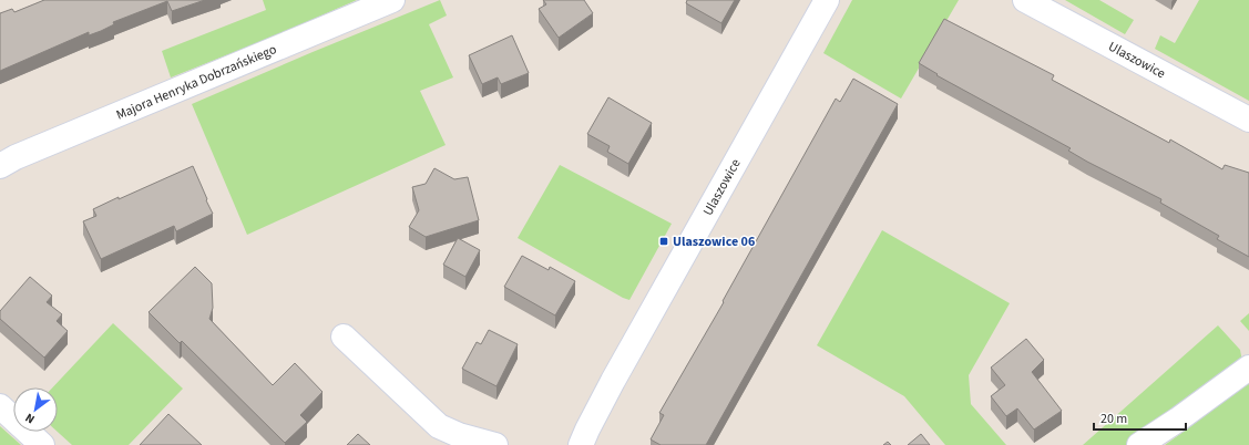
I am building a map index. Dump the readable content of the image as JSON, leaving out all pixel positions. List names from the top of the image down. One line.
{"streets":{"street":["Ulaszowice","Majora Henryka Dobrzańskiego"]},"places":{"transit":["Ulaszowice 06"]},"scale_bar":"20 m","north":"bottom left"}
